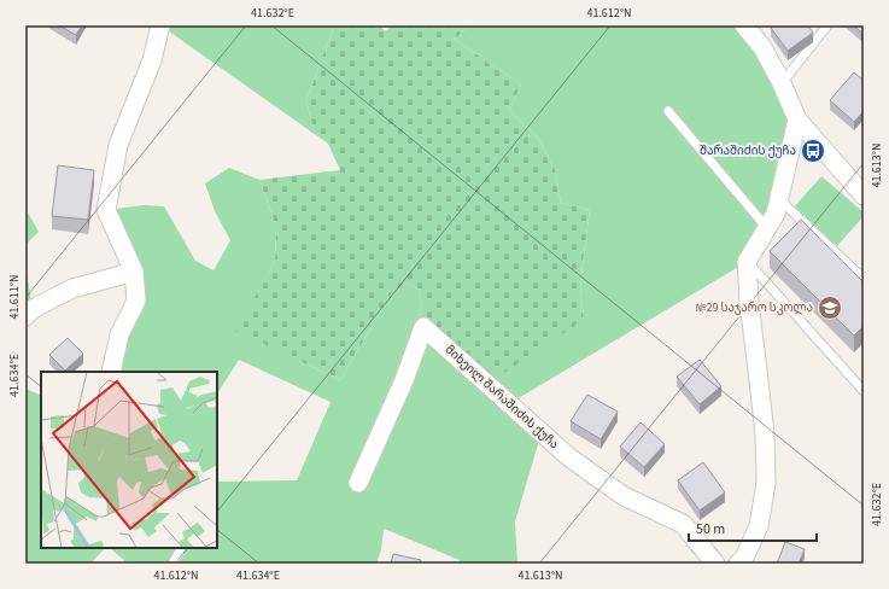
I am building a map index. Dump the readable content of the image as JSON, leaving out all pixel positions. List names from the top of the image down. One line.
{"streets":{"street":["მიხეილ შარაშიძის ქუჩა"]},"places":{"bus stop":["შარაშიძის ქუჩა"],"school or university":["№29 საჯარო სკოლა"]},"scale_bar":"50 m","coordinates":["41.632°E","41.612°N","41.613°N","41.611°N","41.634°E"]}
